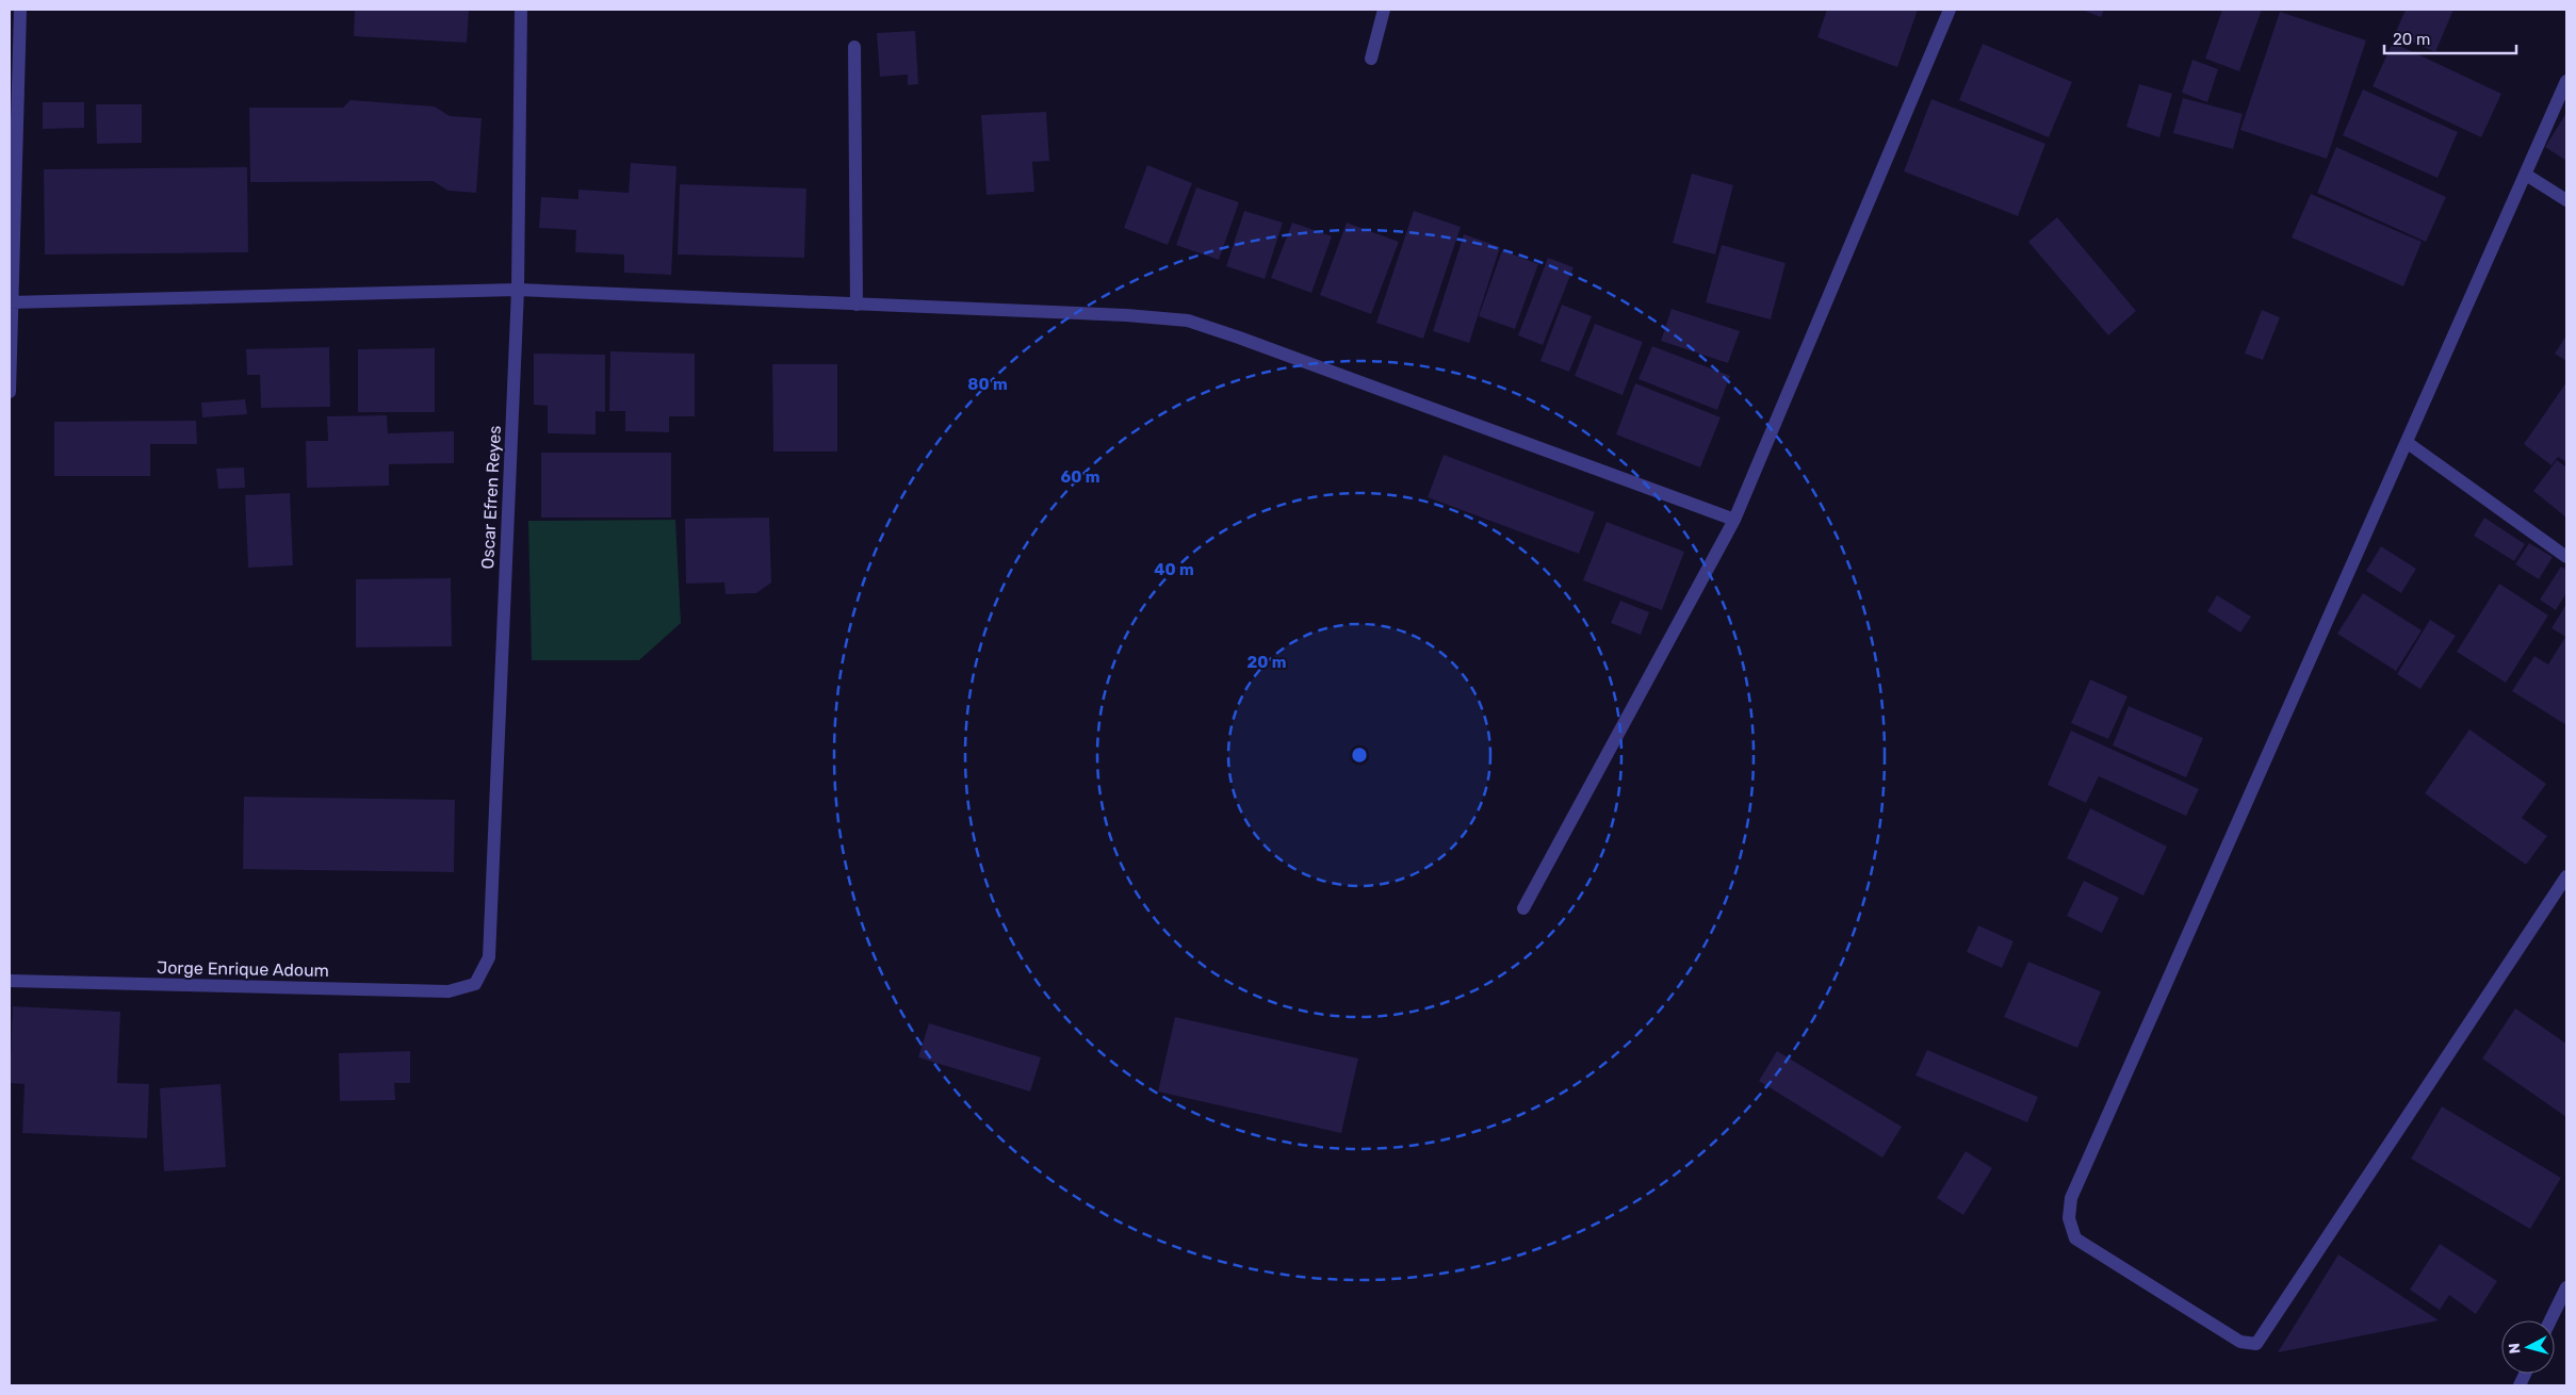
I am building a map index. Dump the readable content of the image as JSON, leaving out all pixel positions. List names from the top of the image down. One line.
{"streets":{"street":["Oscar Efren Reyes","Jorge Enrique Adoum"]},"crossings":[["Oscar Efren Reyes","Jorge Enrique Adoum"]],"scale_bar":"20 m","north":"left","rings":["80 m","60 m","40 m","20 m"]}
